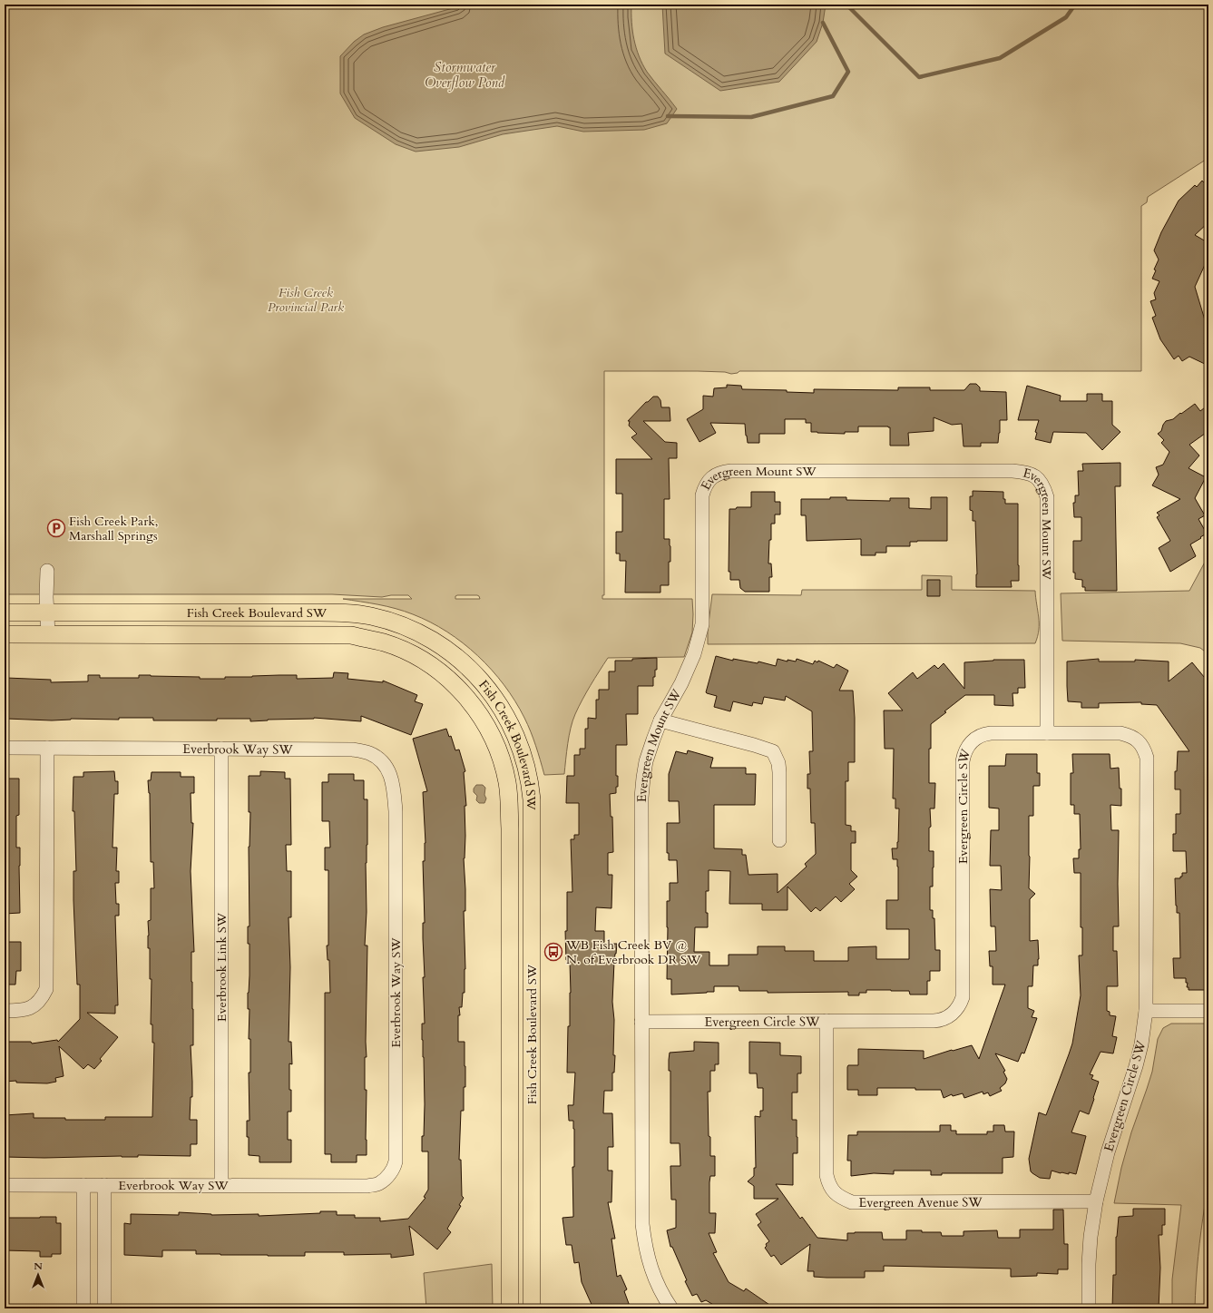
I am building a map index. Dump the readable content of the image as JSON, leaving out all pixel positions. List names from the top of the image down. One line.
{"streets":{"main road":["Fish Creek Boulevard SW"],"street":["Evergreen Mount SW","Everbrook Way SW","Evergreen Circle SW","Everbrook Link SW","Evergreen Avenue SW"]},"crossings":[["Evergreen Mount SW","Evergreen Circle SW"],["Everbrook Way SW","Everbrook Link SW"],["Evergreen Circle SW","Evergreen Avenue SW"]],"water":["Stormwater Overflow Pond"],"parks":["Fish Creek Provincial Park"],"places":{"parking":["Fish Creek Park, Marshall Springs"],"bus stop":["WB Fish Creek BV @ N. of Everbrook DR SW"]},"north":"top"}
